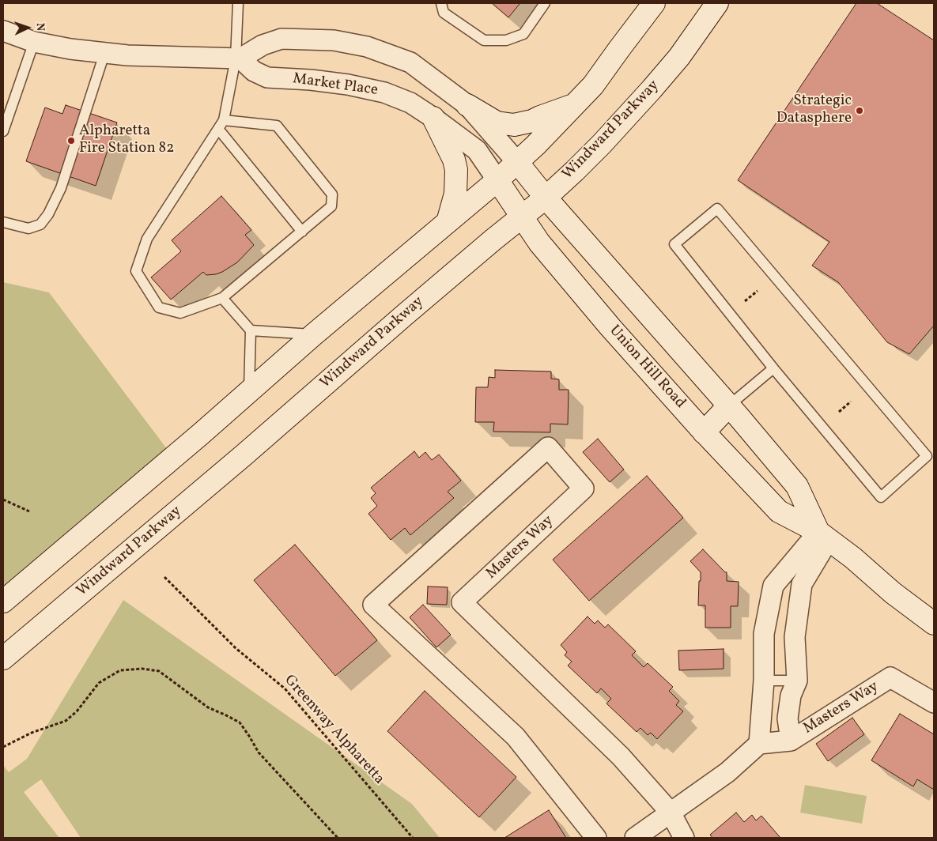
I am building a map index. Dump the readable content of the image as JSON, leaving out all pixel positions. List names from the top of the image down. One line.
{"streets":{"main road":["Windward Parkway","Union Hill Road"],"street":["Market Place","Masters Way"],"path":["Greenway Alpharetta"]},"crossings":[["Market Place","Union Hill Road"],["Windward Parkway","Union Hill Road"],["Union Hill Road","Masters Way"]],"places":["Strategic Datasphere","Alpharetta Fire Station 82"],"north":"right"}
